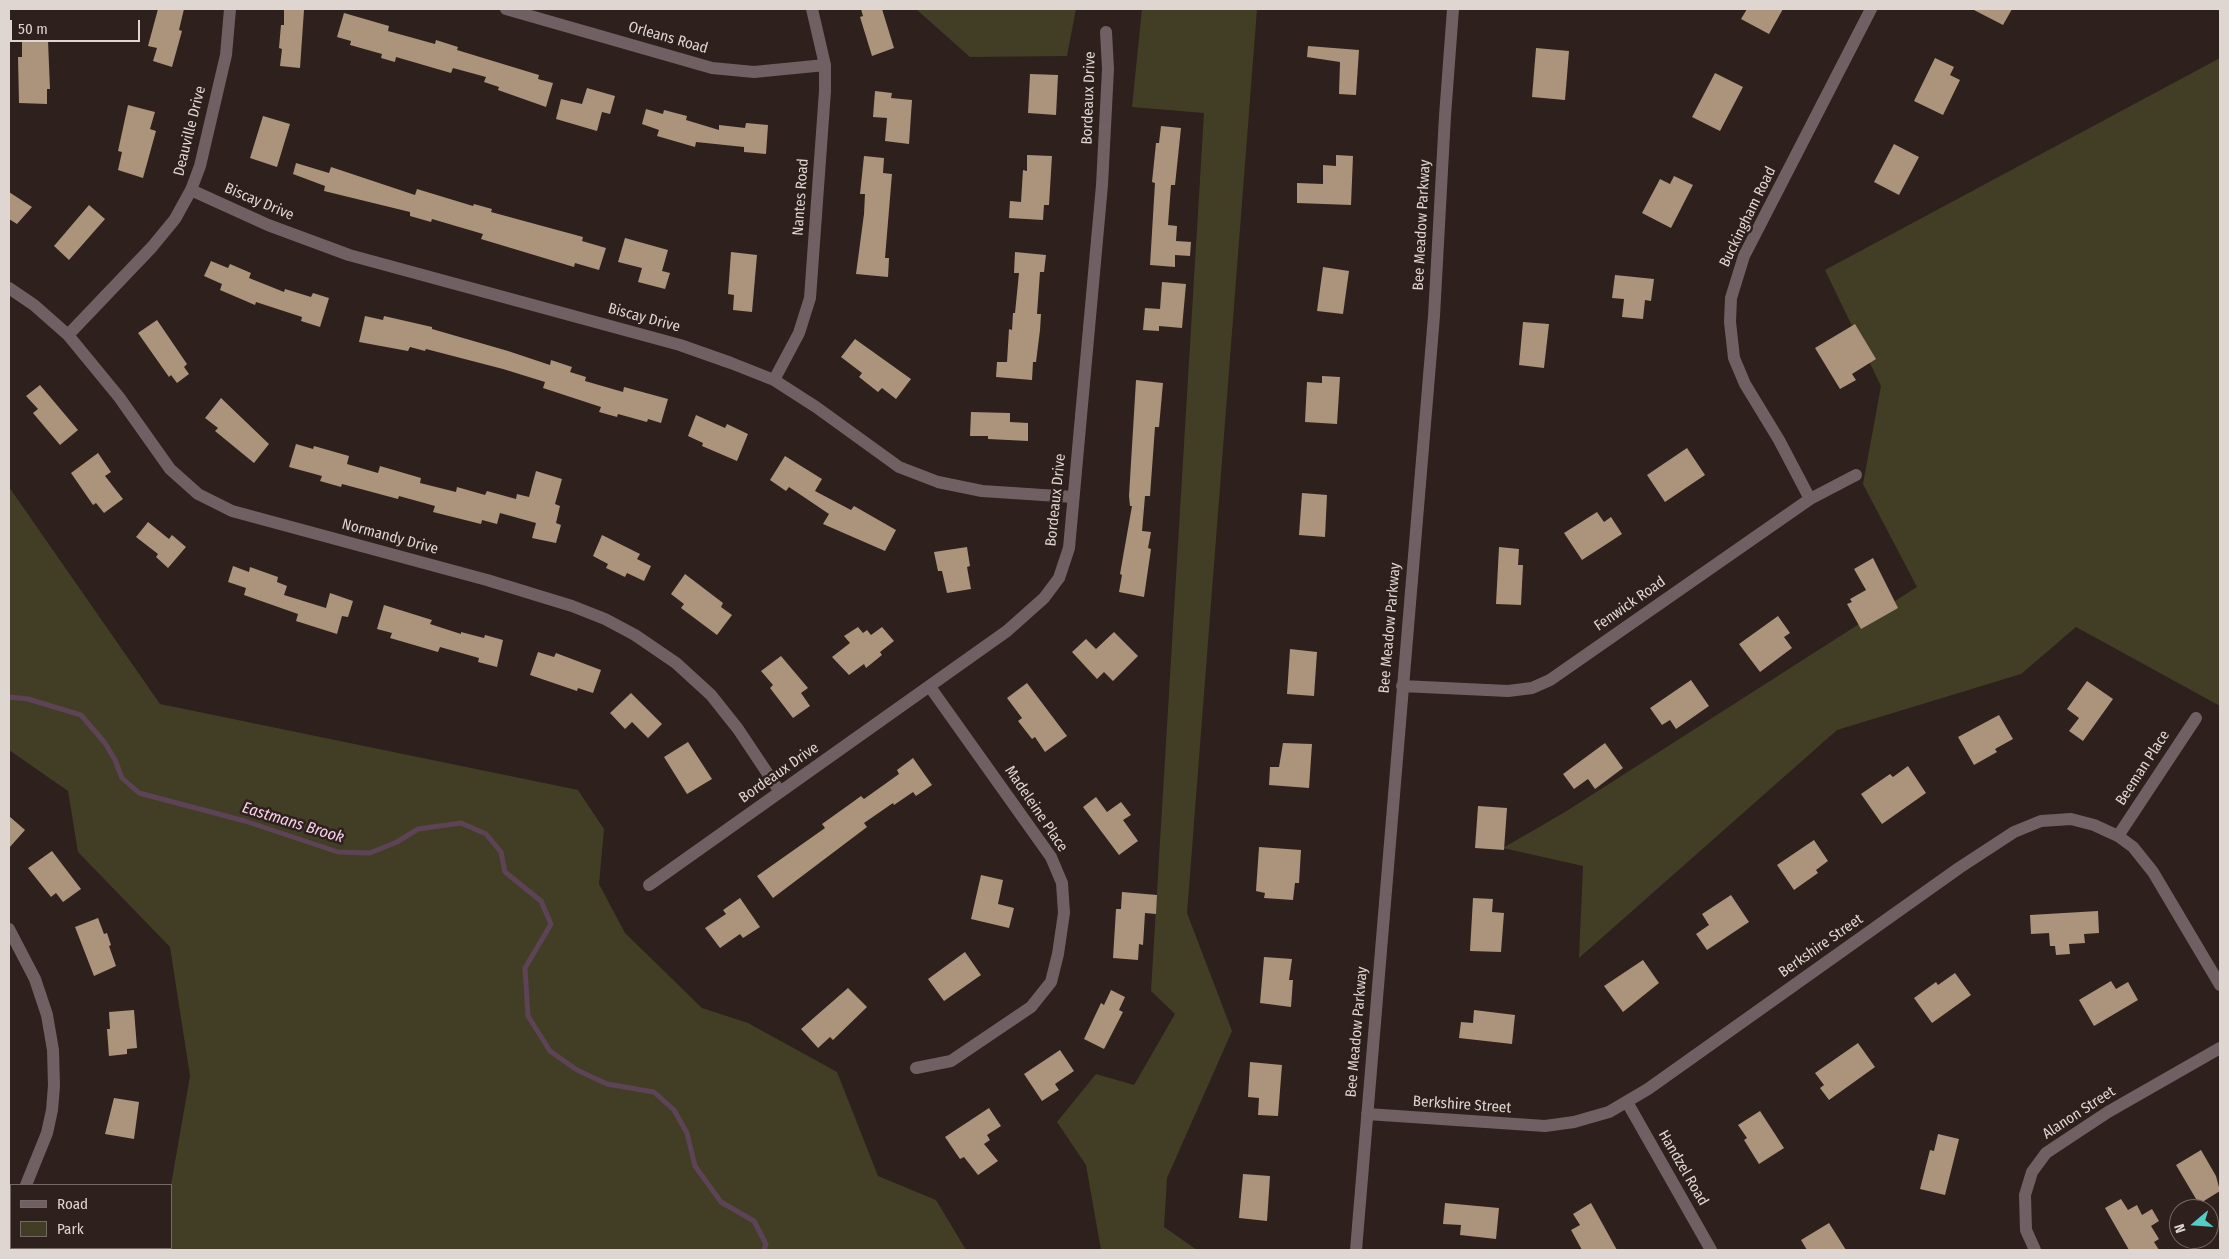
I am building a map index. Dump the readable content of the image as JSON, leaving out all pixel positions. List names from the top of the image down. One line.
{"streets":{"street":["Orleans Road","Bordeaux Drive","Deauville Drive","Nantes Road","Biscay Drive","Buckingham Road","Bee Meadow Parkway","Normandy Drive","Fenwick Road","Beeman Place","Madeleine Place","Berkshire Street","Alanon Street","Handzel Road"]},"crossings":[["Orleans Road","Nantes Road"],["Bordeaux Drive","Biscay Drive"],["Bordeaux Drive","Normandy Drive"],["Bordeaux Drive","Madeleine Place"],["Deauville Drive","Biscay Drive"],["Deauville Drive","Normandy Drive"],["Nantes Road","Biscay Drive"],["Buckingham Road","Fenwick Road"],["Bee Meadow Parkway","Fenwick Road"],["Bee Meadow Parkway","Berkshire Street"],["Beeman Place","Berkshire Street"],["Berkshire Street","Handzel Road"]],"water":["Eastmans Brook"],"legend":["Road","Park"],"scale_bar":"50 m","north":"left"}
